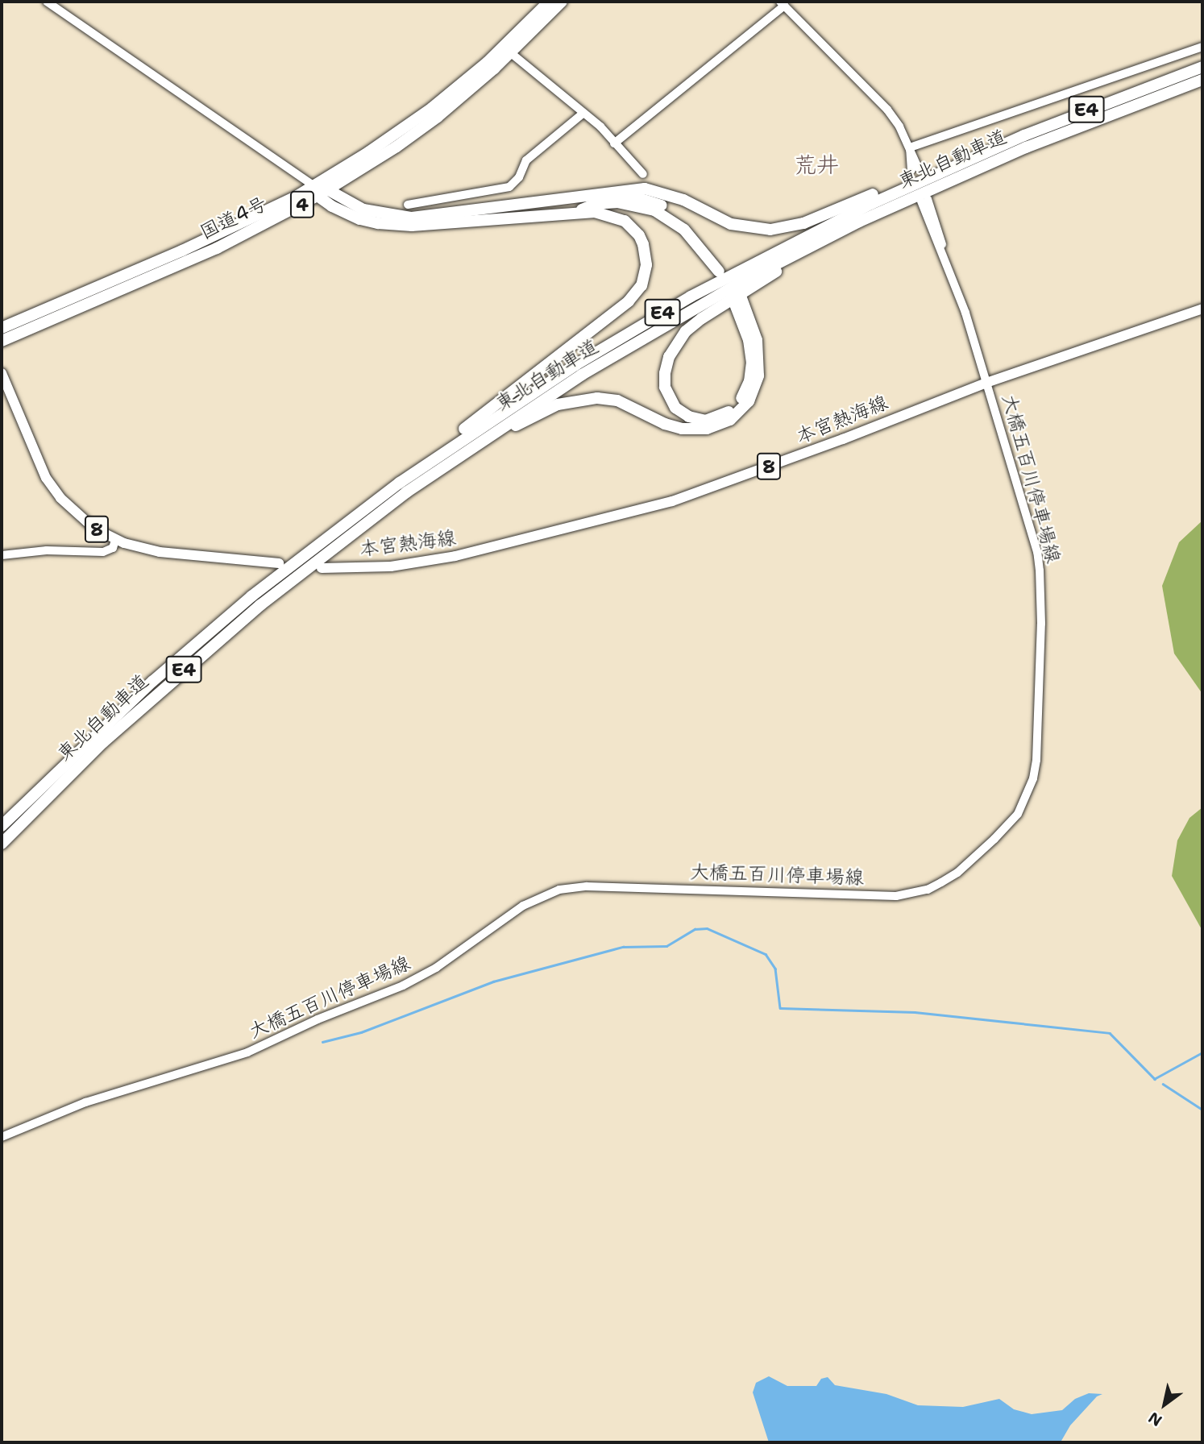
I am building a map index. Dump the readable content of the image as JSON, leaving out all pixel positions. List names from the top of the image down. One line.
{"streets":{"highway":["E4","東北自動車道","4","国道4号"],"main road":["本宮熱海線","8","大橋五百川停車場線"]},"crossings":[["本宮熱海線","大橋五百川停車場線"]],"districts":["荒井"],"north":"bottom left"}
